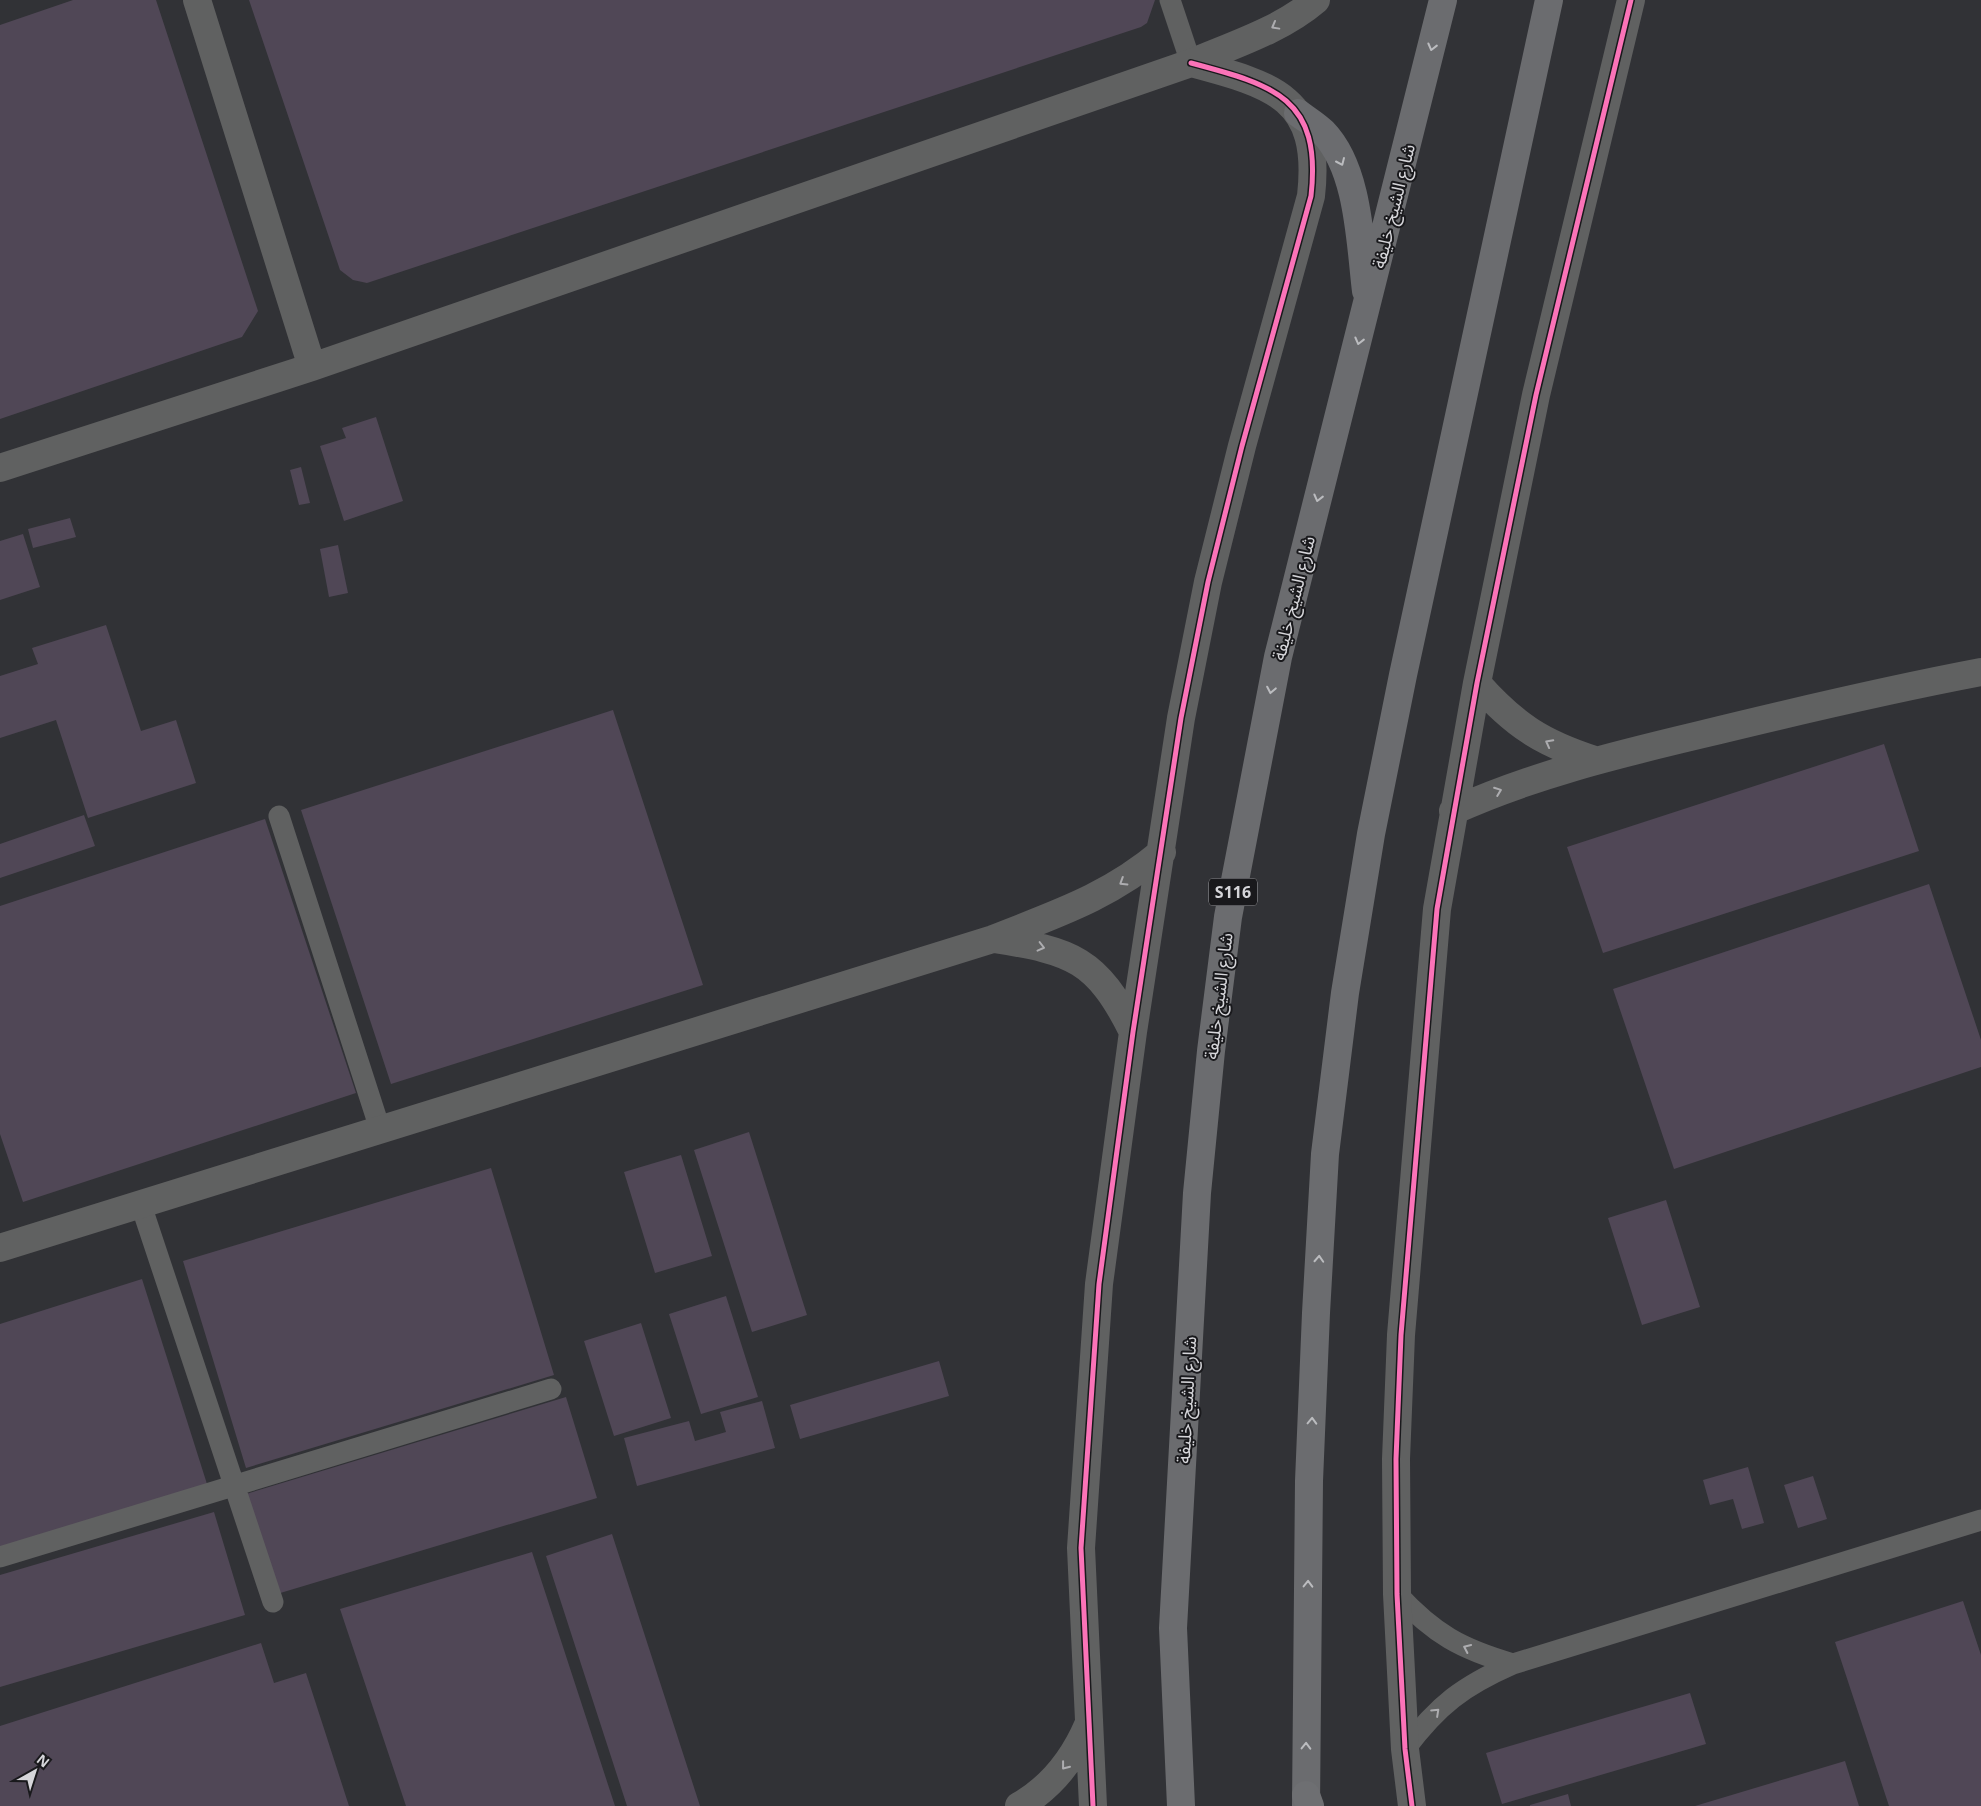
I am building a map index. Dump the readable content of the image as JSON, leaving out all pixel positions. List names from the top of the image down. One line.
{"streets":{"highway":["شارع الشيخ خليفة","S116"]},"north":"top right"}
